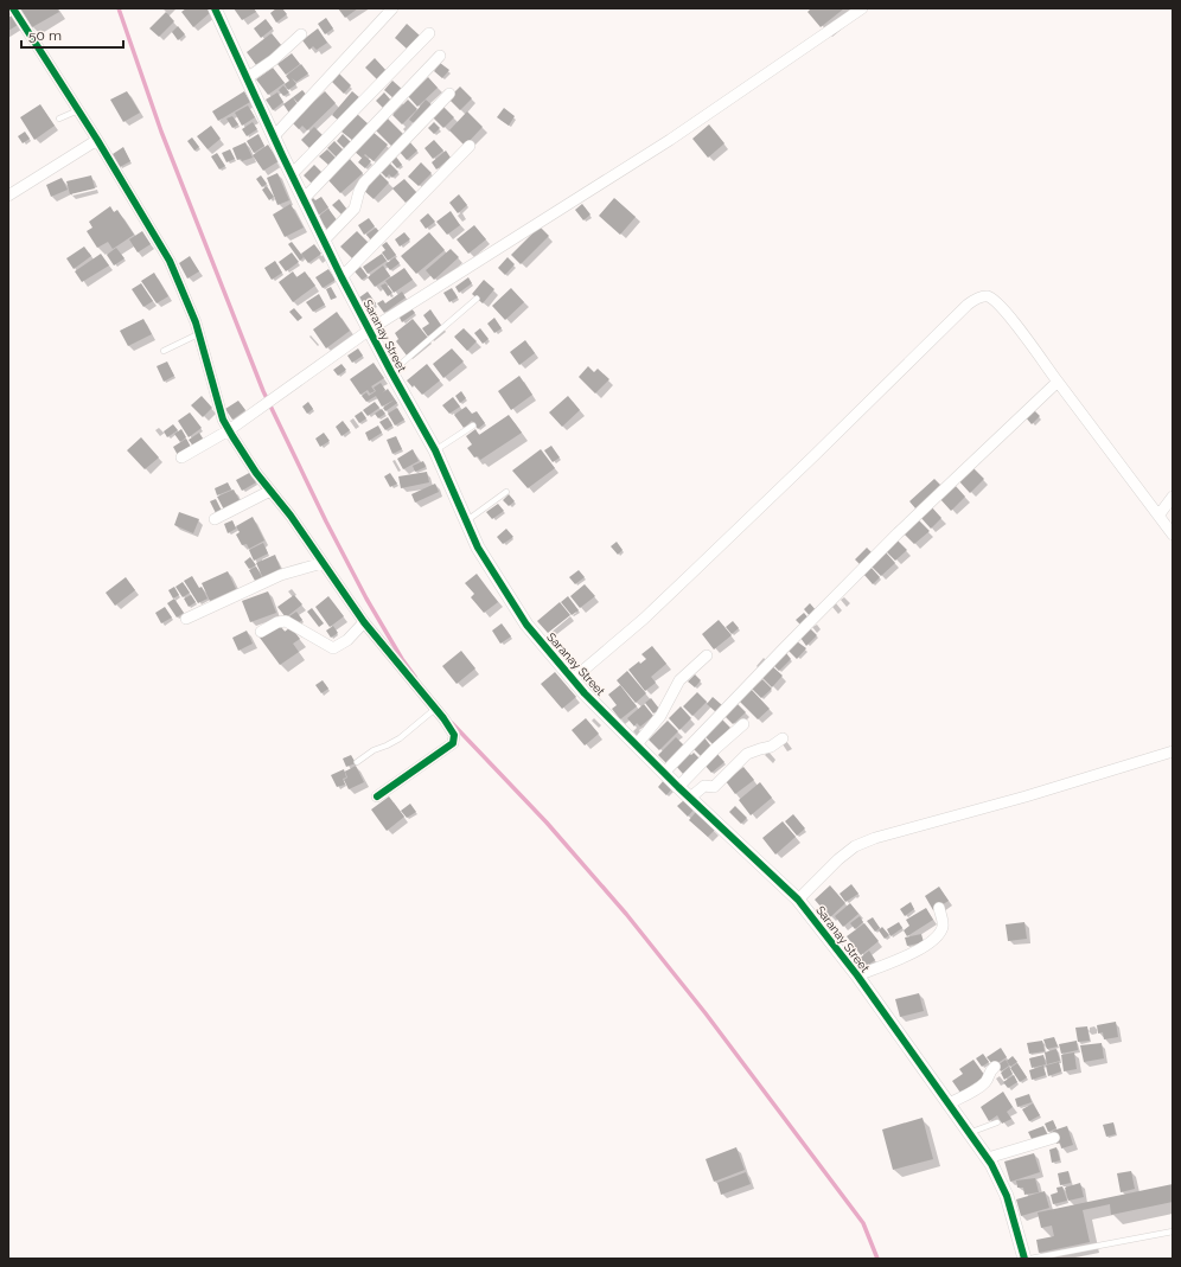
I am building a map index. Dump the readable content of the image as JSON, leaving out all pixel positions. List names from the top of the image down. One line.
{"streets":{"street":["Saranay Street"]},"scale_bar":"50 m"}
